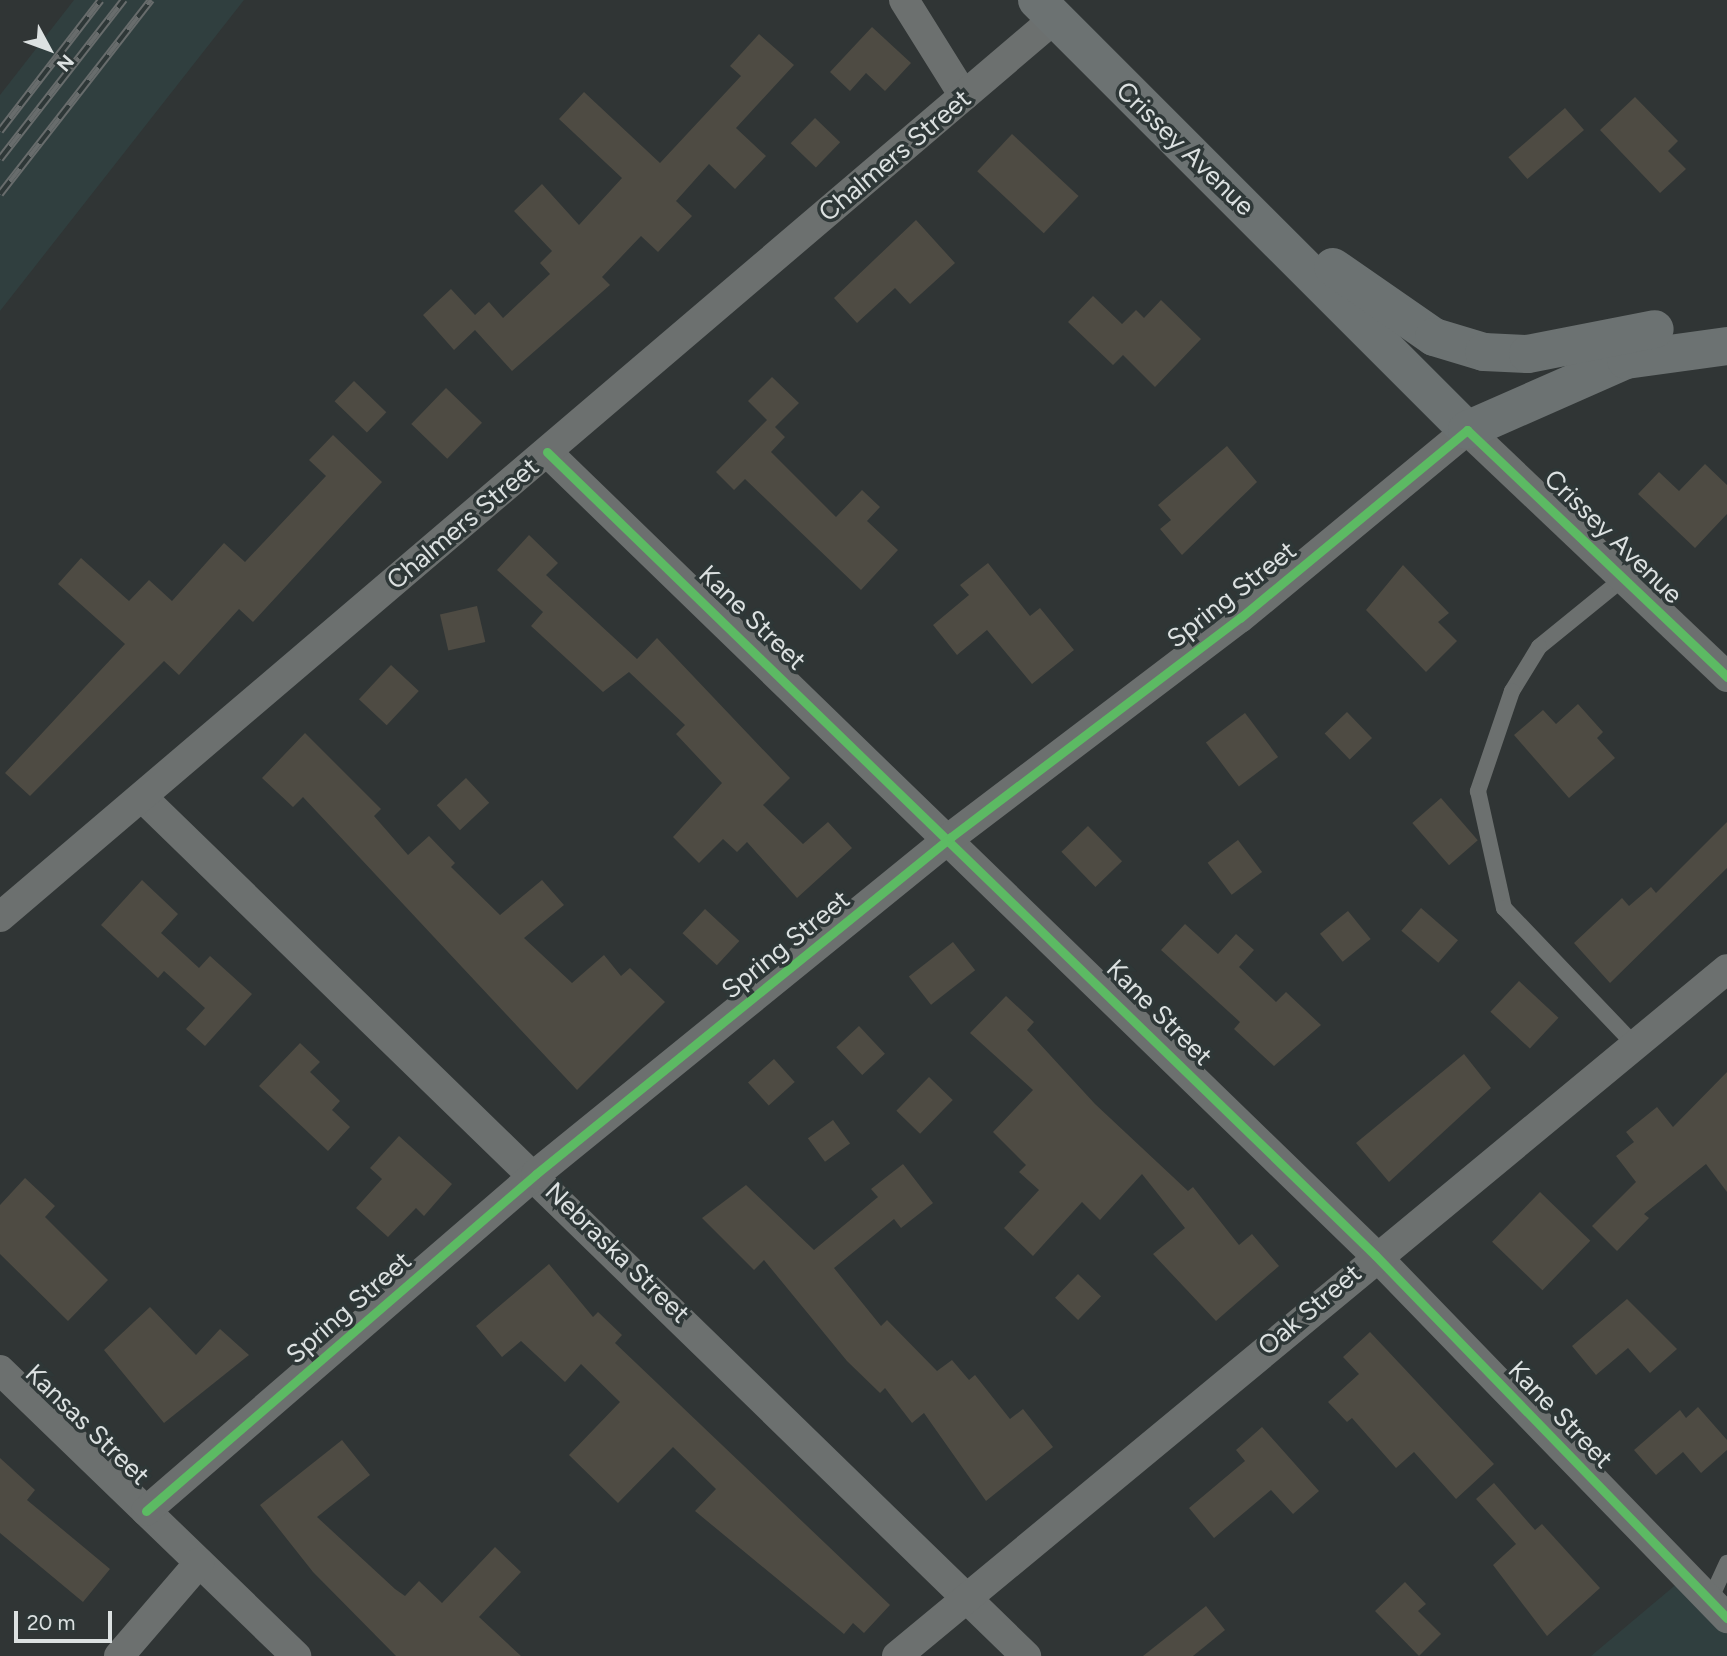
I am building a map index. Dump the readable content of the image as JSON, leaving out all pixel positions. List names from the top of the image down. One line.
{"streets":{"main road":["Crissey Avenue"],"street":["Chalmers Street","Spring Street","Kane Street","Nebraska Street","Oak Street","Kansas Street"]},"crossings":[["Crissey Avenue","Chalmers Street"],["Crissey Avenue","Spring Street"],["Chalmers Street","Kane Street"],["Chalmers Street","Nebraska Street"],["Spring Street","Kane Street"],["Spring Street","Nebraska Street"],["Spring Street","Kansas Street"],["Kane Street","Oak Street"],["Nebraska Street","Oak Street"]],"scale_bar":"20 m","north":"bottom right"}
